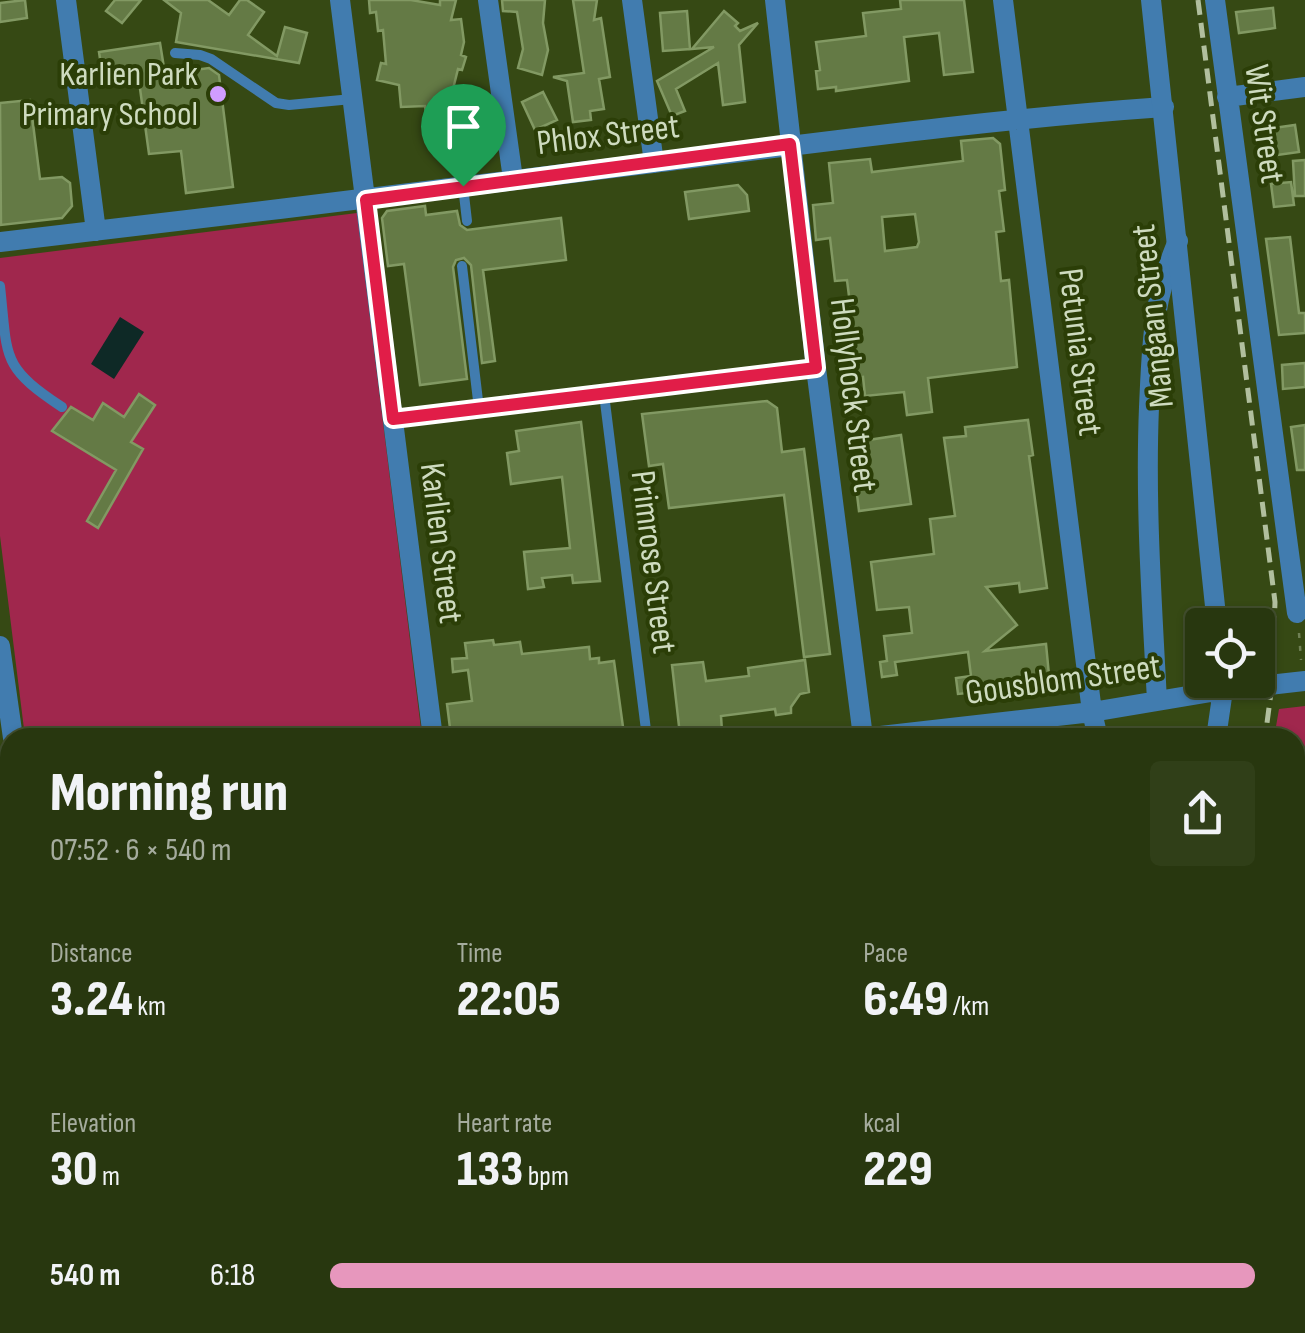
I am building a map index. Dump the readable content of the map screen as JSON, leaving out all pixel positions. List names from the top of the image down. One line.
{"streets":{"street":["Wit Street","Phlox Street","Mangaan Street","Petunia Street","Hollyhock Street","Karlien Street","Gousblom Street"],"lane":["Primrose Street"]},"crossings":[["Phlox Street","Mangaan Street"],["Phlox Street","Petunia Street"],["Phlox Street","Hollyhock Street"],["Phlox Street","Karlien Street"],["Petunia Street","Gousblom Street"]],"places":["Karlien Park Primary School"],"page":{"heading":["Morning run","07:52 · 6 × 540 m"],"stats":[["Distance","3.24 km"],["Time","22:05"],["Pace","6:49 /km"],["Elevation","30 m"],["Heart rate","133 bpm"],["kcal","229"]],"list":[{"name":"540 m","note":"6:18"}]}}
